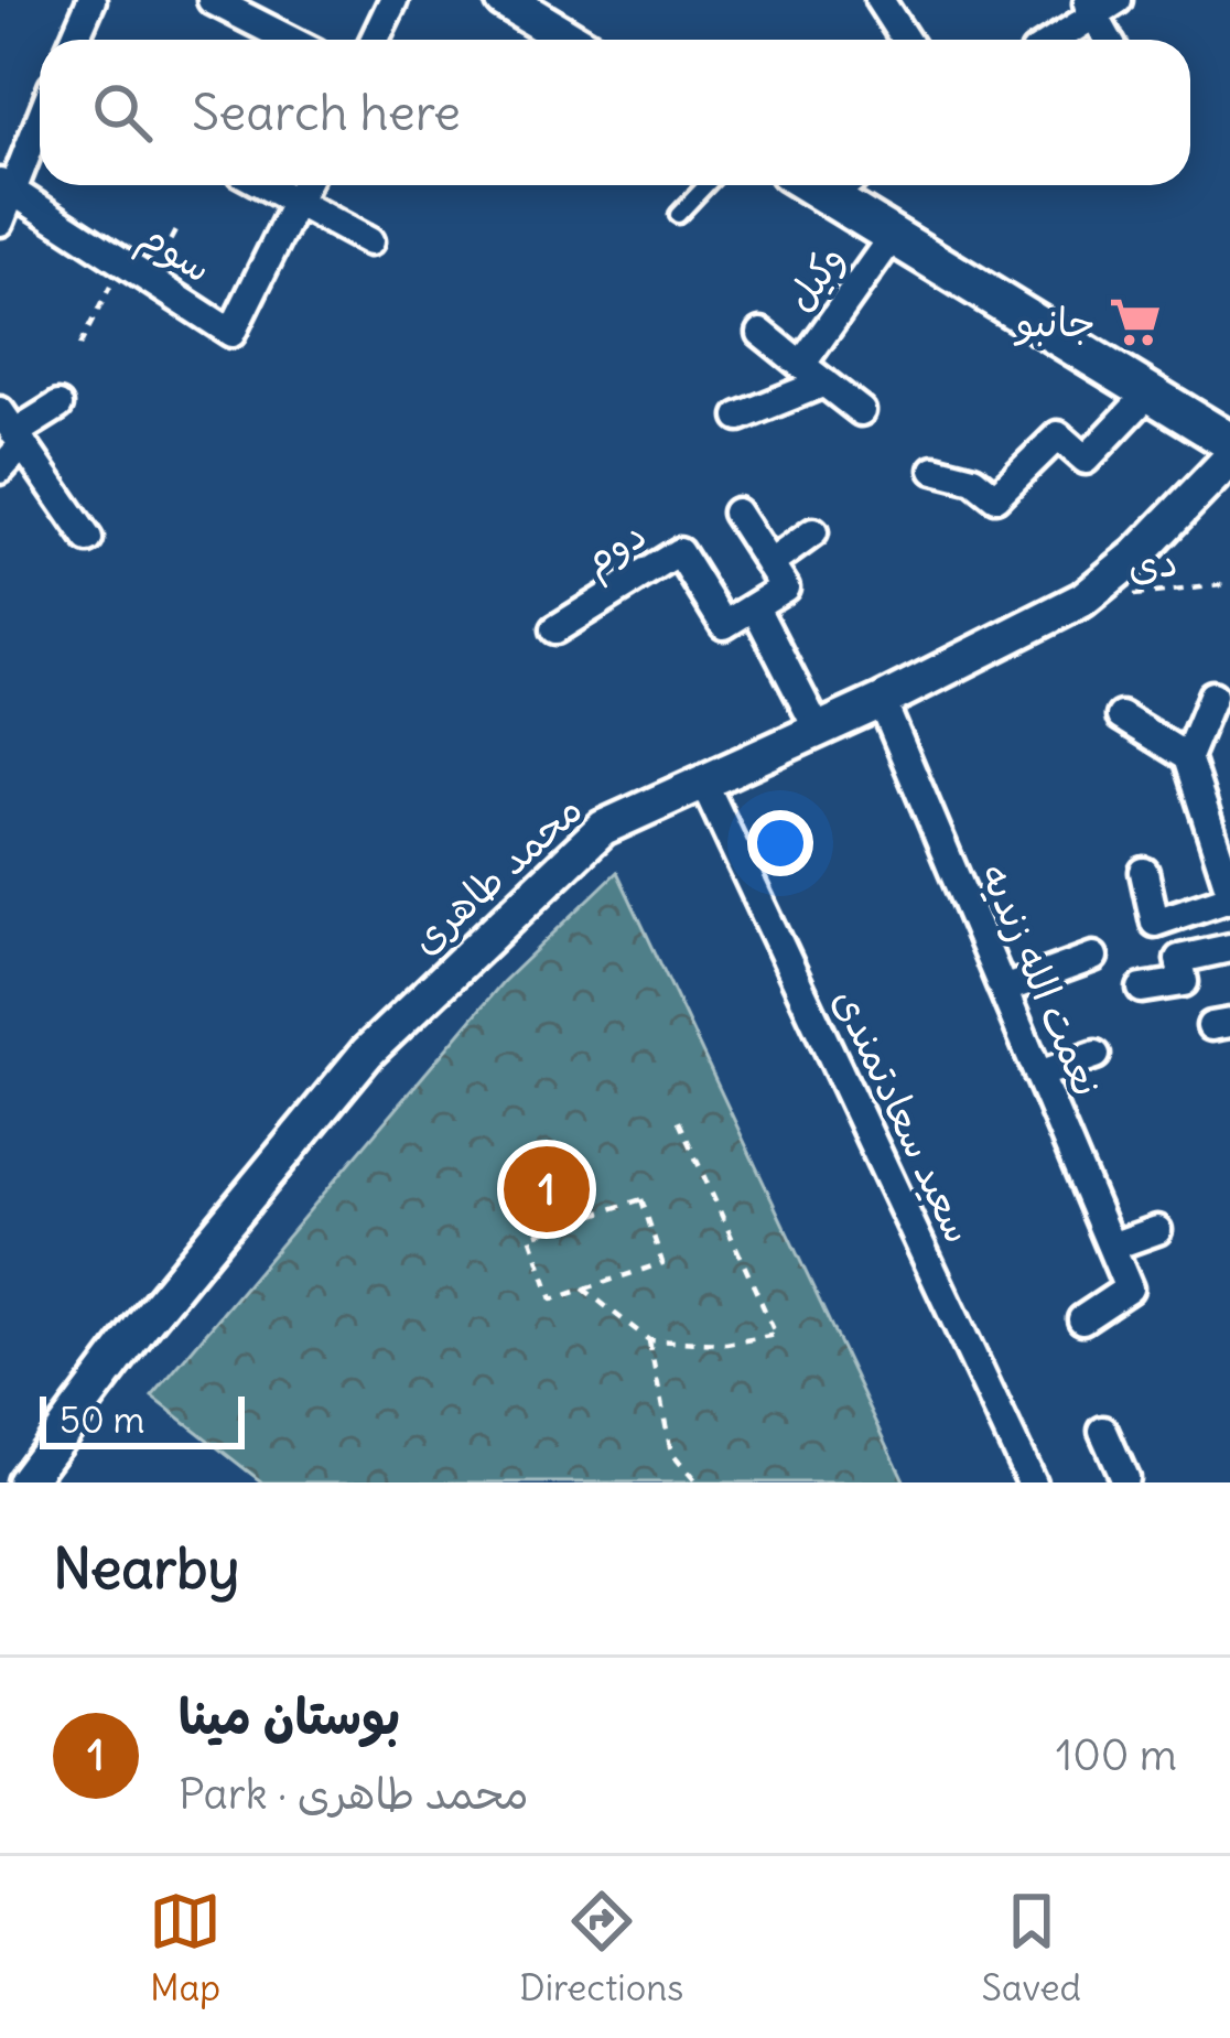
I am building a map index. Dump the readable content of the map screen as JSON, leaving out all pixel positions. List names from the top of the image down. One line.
{"streets":{"street":["سوم","وکیل","دوم","محمد طاهری","نعمت الله زندیه","سعید سعادتمندی"],"path":["دی"]},"crossings":[["دی","محمد طاهری"],["محمد طاهری","نعمت الله زندیه"],["محمد طاهری","سعید سعادتمندی"]],"places":{"supermarket":["جانبو"]},"scale_bar":"50 m","page":{"search":"Search here","pins":"1","scale":"50 m","heading":"Nearby","list":[{"mark":"1","name":"بوستان مینا","note":"Park · محمد طاهری","value":"100 m"}],"nav":["Map","Directions","Saved"]}}
